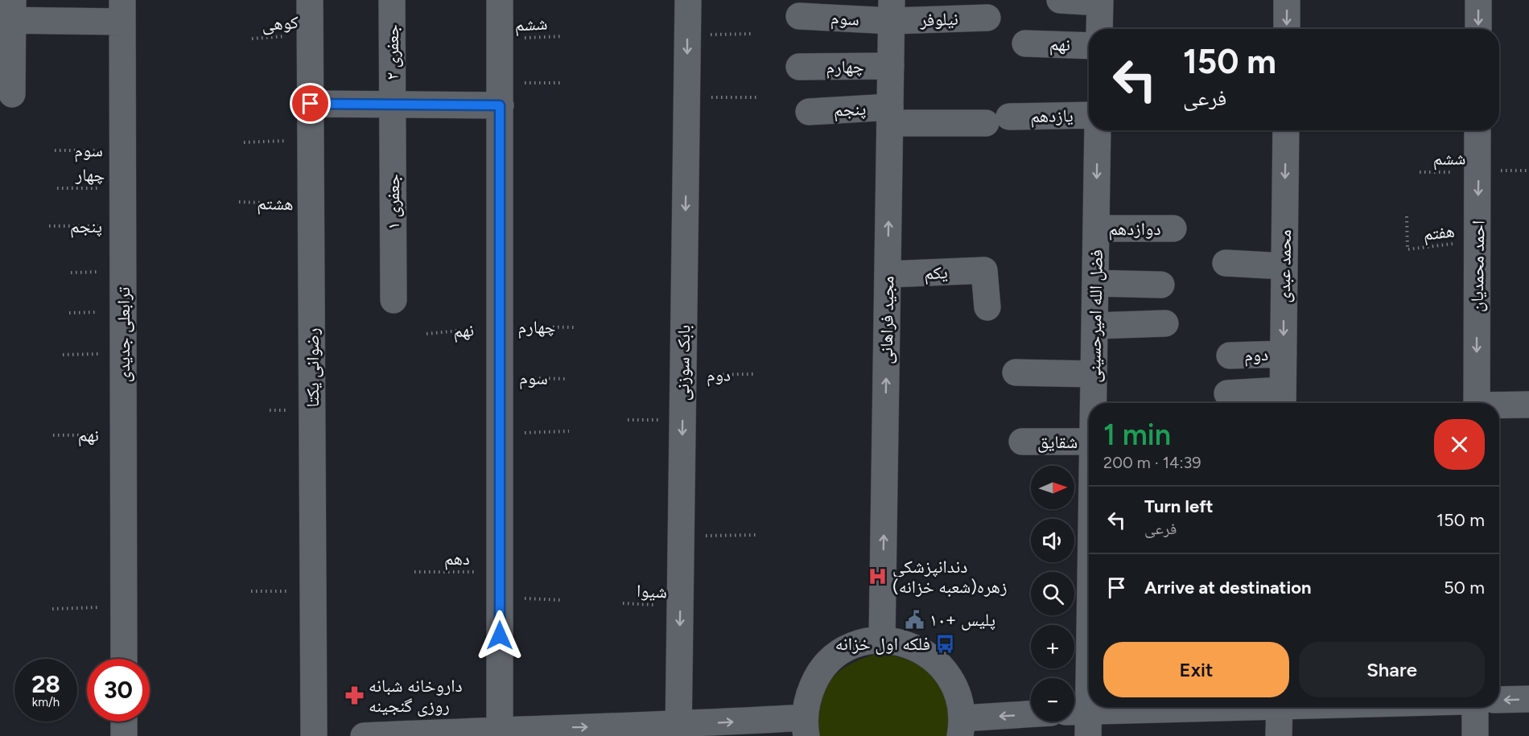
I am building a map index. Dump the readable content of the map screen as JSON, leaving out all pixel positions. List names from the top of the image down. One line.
{"streets":{"street":["سوم","نیلوفر","نهم","جعفری ۲","چهارم","پنجم","یازدهم","جعفری ۱","دوازدهم","محمد عبدی","احمد محمدیان","یکم","فضل الله امیرحسینی","مجید فراهانی","ترابعلی جدیدی","دوم","بابک سوزنی","رضوانی یکتا","شقایق"],"path":["کوهی","ششم","چهار","هشتم","هفتم","دهم","شیوا"]},"crossings":[["سوم","نیلوفر"],["سوم","مجید فراهانی"],["سوم","ترابعلی جدیدی"],["نیلوفر","مجید فراهانی"],["کوهی","رضوانی یکتا"],["ششم","احمد محمدیان"],["نهم","چهارم"],["نهم","ترابعلی جدیدی"],["جعفری ۲","جعفری ۱"],["چهارم","مجید فراهانی"],["پنجم","یازدهم"],["پنجم","مجید فراهانی"],["پنجم","ترابعلی جدیدی"],["چهار","ترابعلی جدیدی"],["هشتم","رضوانی یکتا"],["دوازدهم","فضل الله امیرحسینی"],["هفتم","احمد محمدیان"],["محمد عبدی","دوم"],["یکم","مجید فراهانی"],["دوم","بابک سوزنی"],["بابک سوزنی","شیوا"]],"one_way":["محمد عبدی","احمد محمدیان","مجید فراهانی"],"places":{"hospital":["دندانپزشکی زهره(شعبه خزانه)"],"public building":["پلیس +۱۰"],"bus stop":["فلکه اول خزانه"],"pharmacy":["داروخانه شبانه روزی گنجینه"]},"north":"right","page":{"turn":["150 m","فرعی"],"heading":["1 min","200 m · 14:39"],"map_buttons":["+","−"],"list":[{"name":"Turn left","note":"فرعی","value":"150 m"},{"name":"Arrive at destination","value":"50 m"}],"buttons":["Exit","Share"],"speed":"28 km/h","limit":"30"}}
